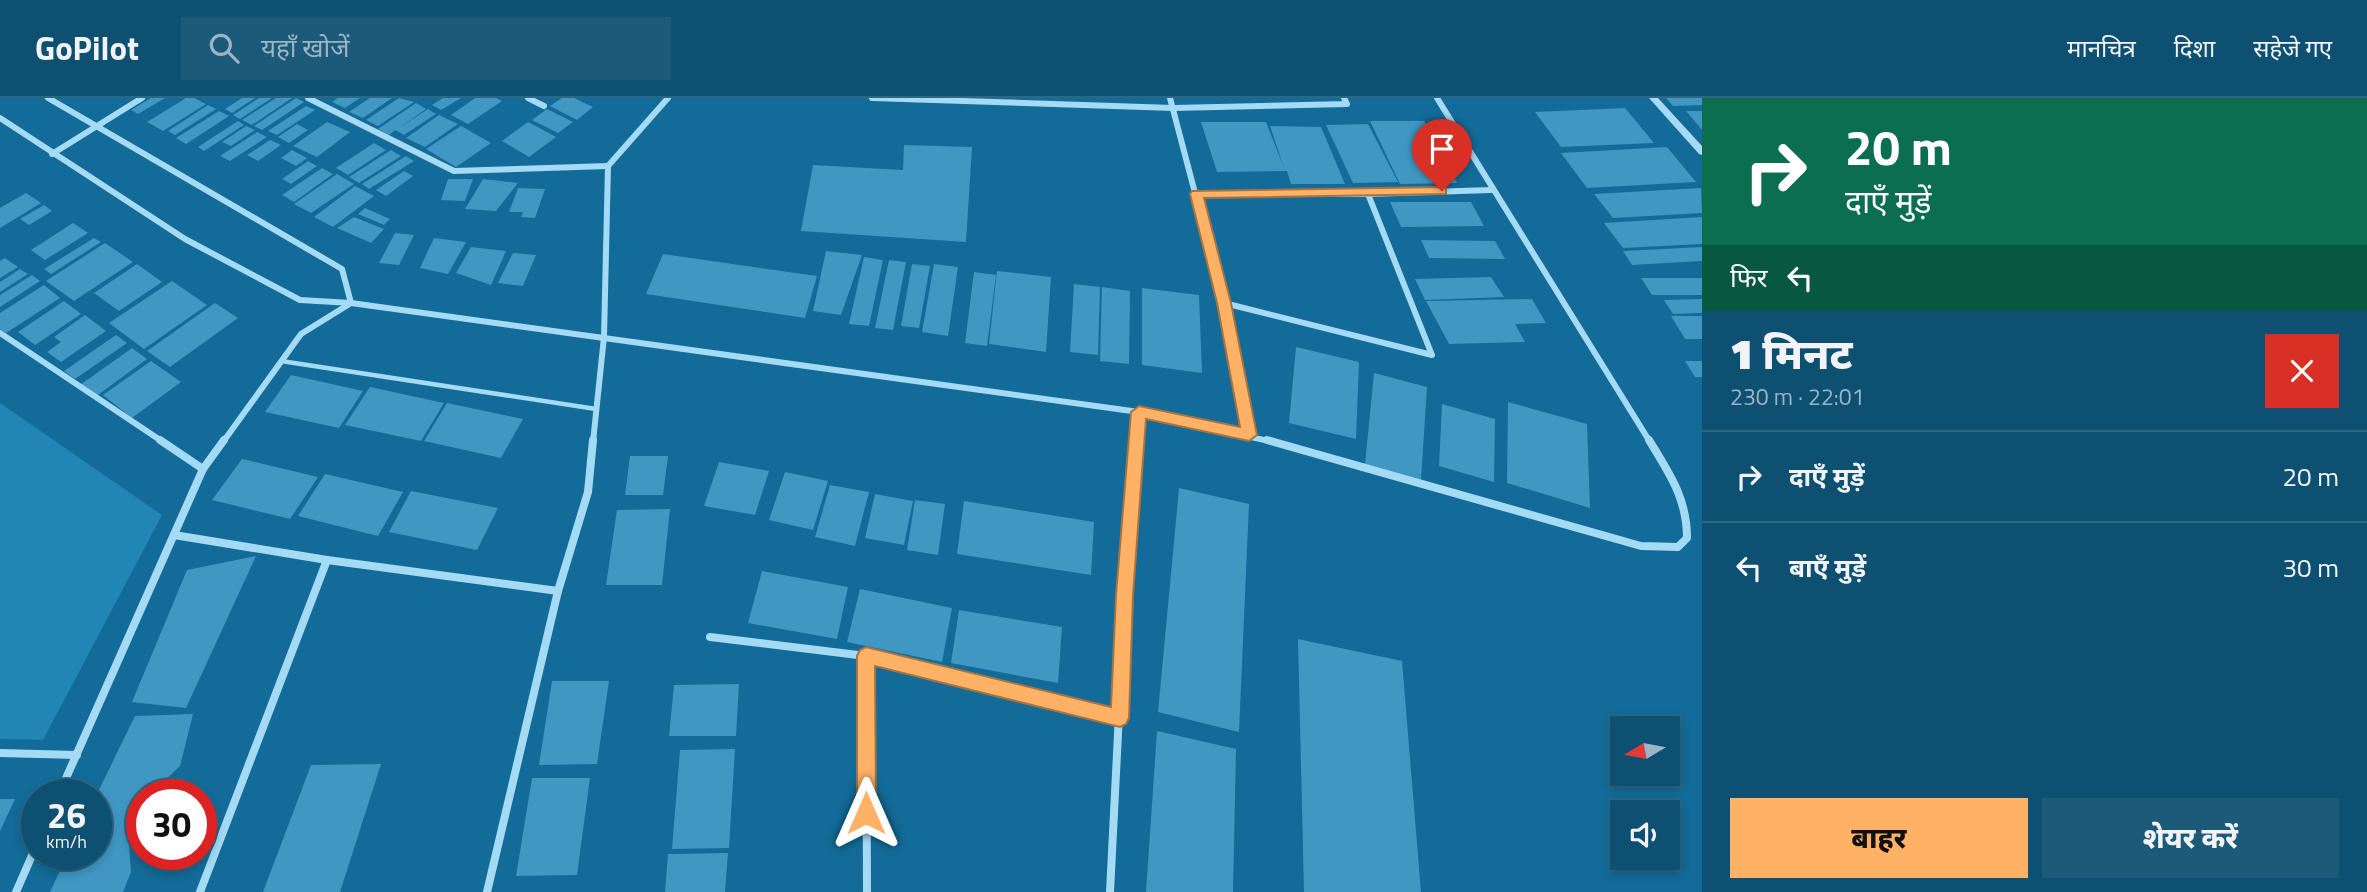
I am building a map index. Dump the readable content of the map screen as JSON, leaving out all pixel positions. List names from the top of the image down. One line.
{"north":"left","page":{"header":"GoPilot","search":"यहाँ खोजें","nav":["मानचित्र","दिशा","सहेजे गए"],"turn":["20 m","दाएँ मुड़ें"],"then":"फिर","heading":["1 मिनट","230 m · 22:01"],"list":[{"name":"दाएँ मुड़ें","value":"20 m"},{"name":"बाएँ मुड़ें","value":"30 m"}],"speed":"26 km/h","limit":"30","buttons":["बाहर","शेयर करें"]}}
